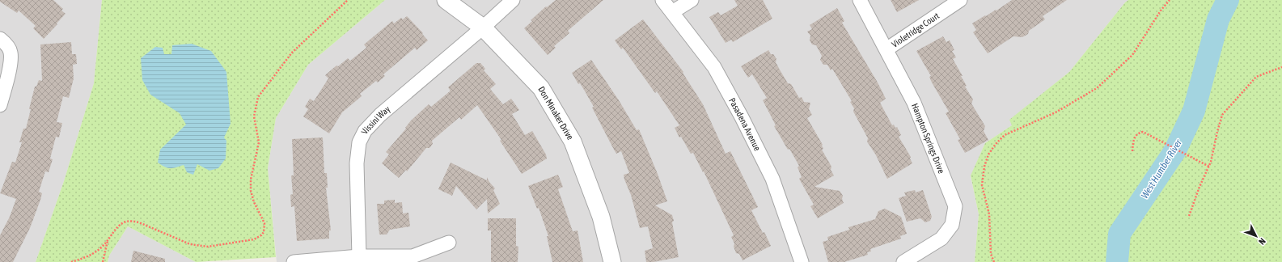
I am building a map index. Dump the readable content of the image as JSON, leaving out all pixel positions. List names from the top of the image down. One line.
{"streets":{"street":["Violetridge Court","Don Minaker Drive","Vissini Way","Pasadena Avenue","Hampton Springs Drive"]},"crossings":[["Violetridge Court","Hampton Springs Drive"],["Don Minaker Drive","Vissini Way"]],"water":["West Humber River"],"north":"bottom right"}
